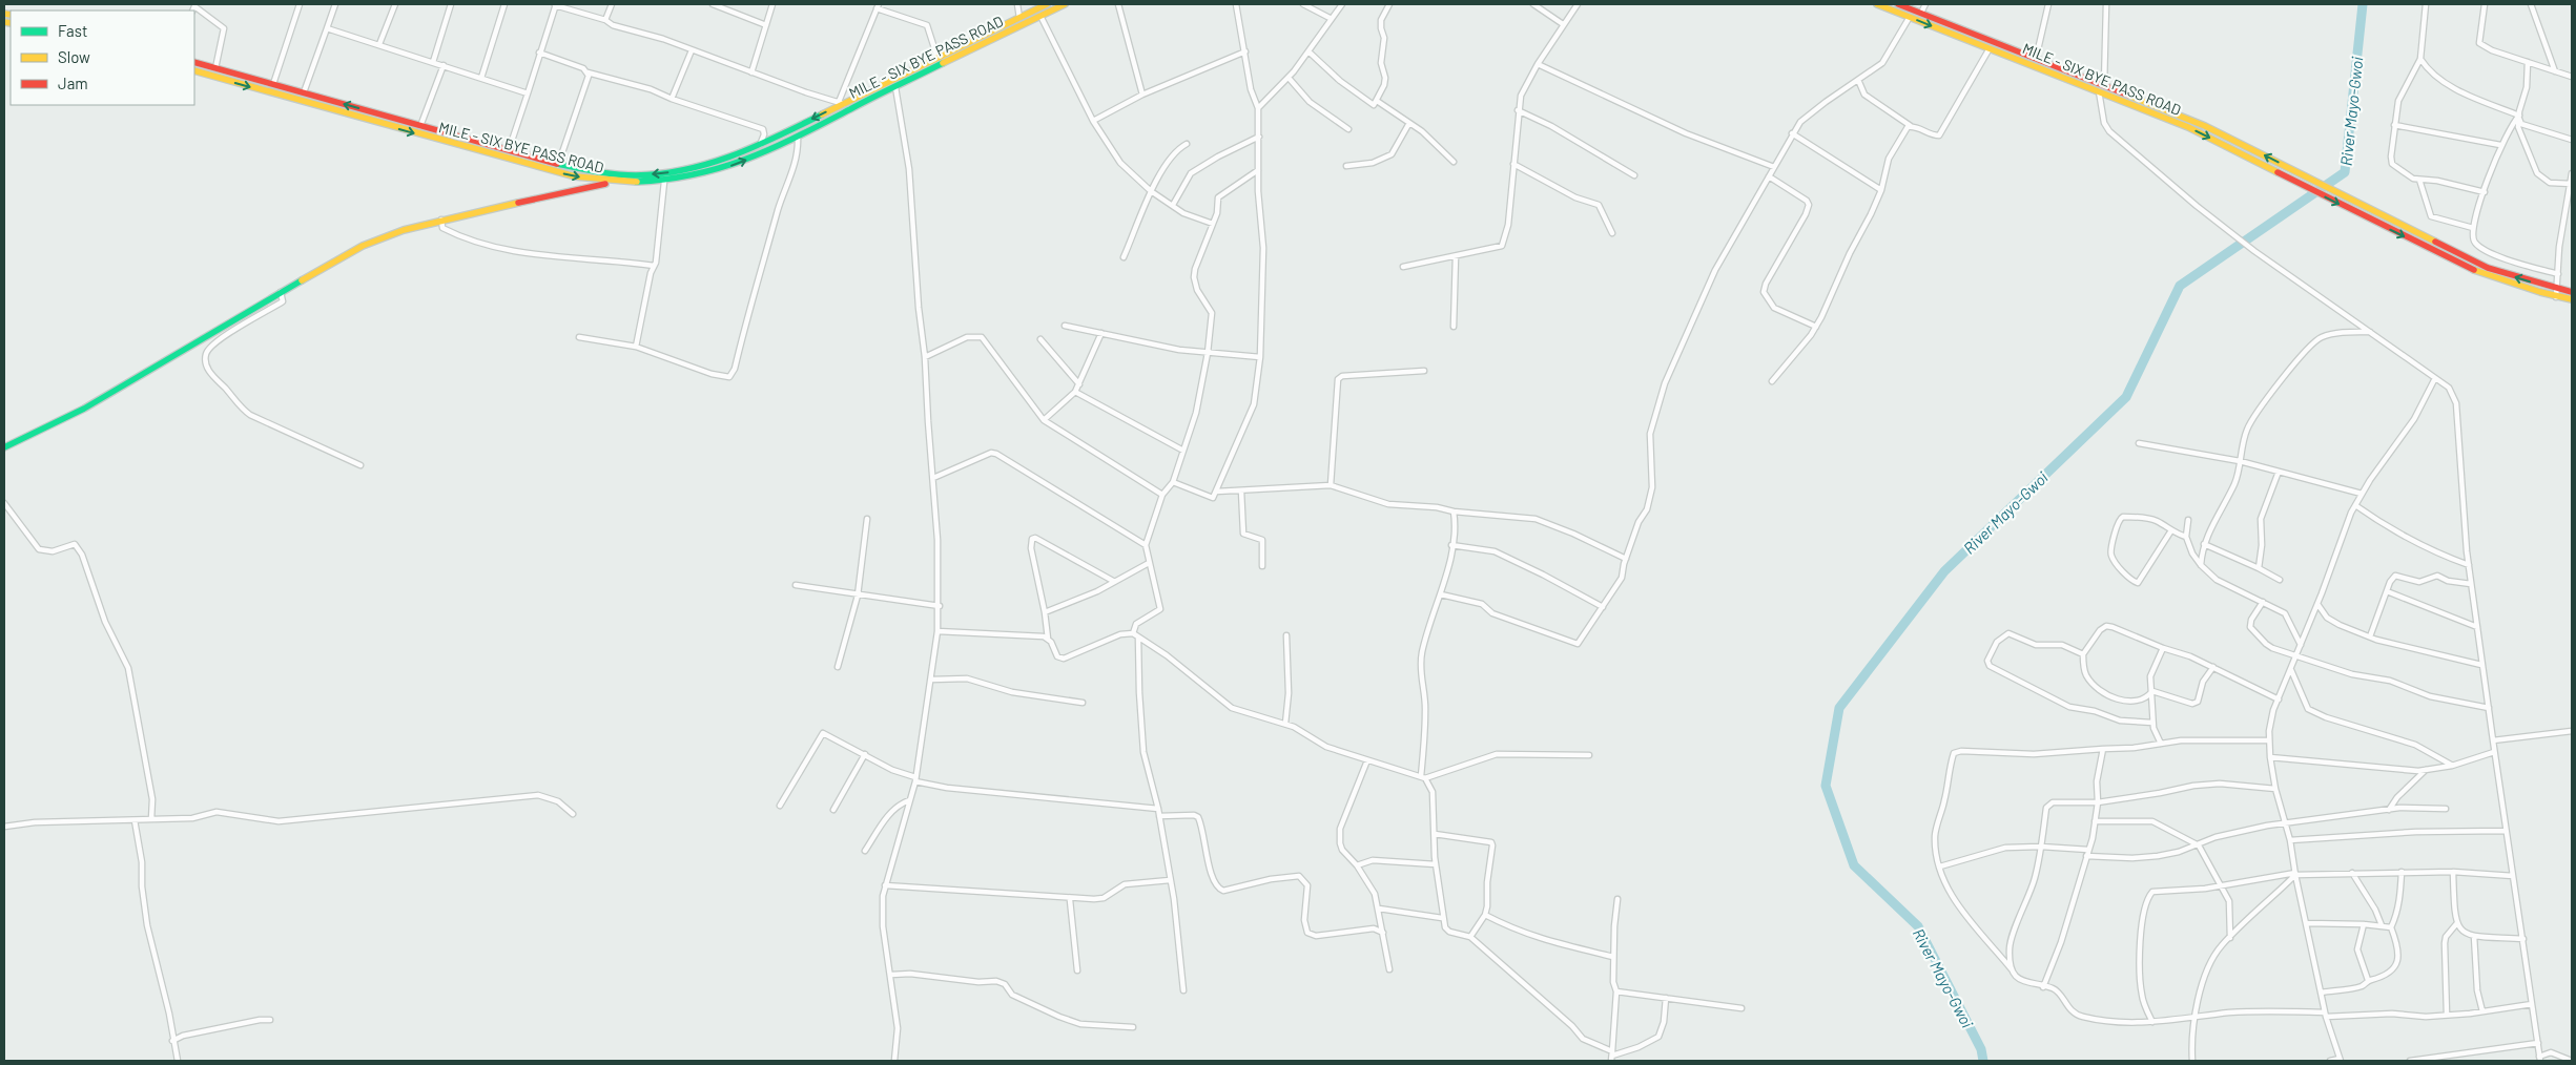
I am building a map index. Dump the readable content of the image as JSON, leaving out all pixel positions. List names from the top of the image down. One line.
{"streets":{"street":["MILE - SIX BYE PASS ROAD"]},"water":["River Mayo-Gwoi"],"legend":["Fast","Slow","Jam"]}
